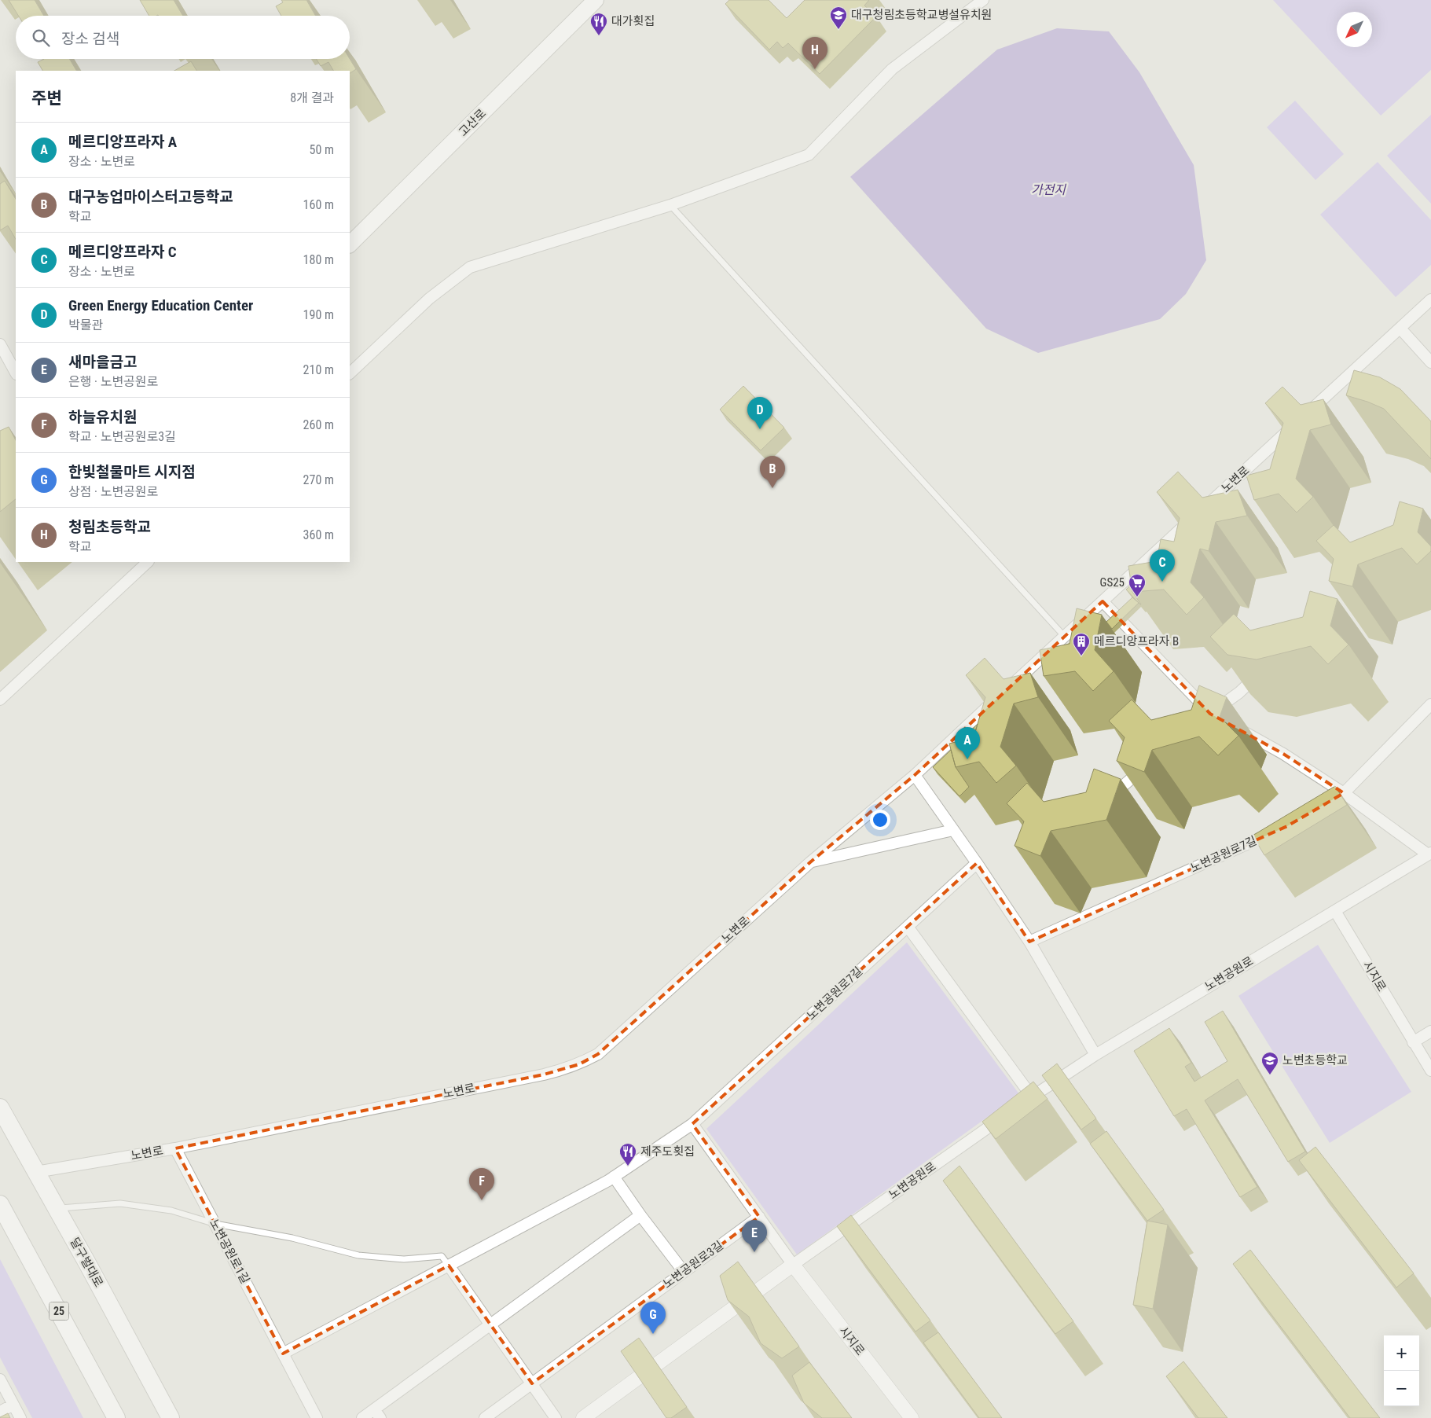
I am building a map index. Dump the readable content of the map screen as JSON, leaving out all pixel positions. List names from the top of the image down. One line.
{"streets":{"main road":["고산로","달구벌대로","25"],"street":["노변로","노변공원로7길","노변공원로","시지로","노변공원로1길","노변공원로3길"]},"crossings":[["노변로","노변공원로"],["노변로","노변공원로1길"],["노변로","달구벌대로"],["노변공원로","시지로"]],"water":["가전지"],"places":{"school or university":["대구청림초등학교병설유치원","노변초등학교"],"restaurant":["대가횟집","제주도횟집"],"supermarket":["GS25"],"building":["메르디앙프라자 B"]},"north":"bottom left","page":{"search":"장소 검색","pins":["H","D","B","C","A","F","E","G"],"heading":["주변","8개 결과"],"list":[{"mark":"A","name":"메르디앙프라자 A","note":"장소 · 노변로","value":"50 m"},{"mark":"B","name":"대구농업마이스터고등학교","note":"학교","value":"160 m"},{"mark":"C","name":"메르디앙프라자 C","note":"장소 · 노변로","value":"180 m"},{"mark":"D","name":"Green Energy Education Center","note":"박물관","value":"190 m"},{"mark":"E","name":"새마을금고","note":"은행 · 노변공원로","value":"210 m"},{"mark":"F","name":"하늘유치원","note":"학교 · 노변공원로3길","value":"260 m"},{"mark":"G","name":"한빛철물마트 시지점","note":"상점 · 노변공원로","value":"270 m"},{"mark":"H","name":"청림초등학교","note":"학교","value":"360 m"}],"map_buttons":["+","−"]}}
